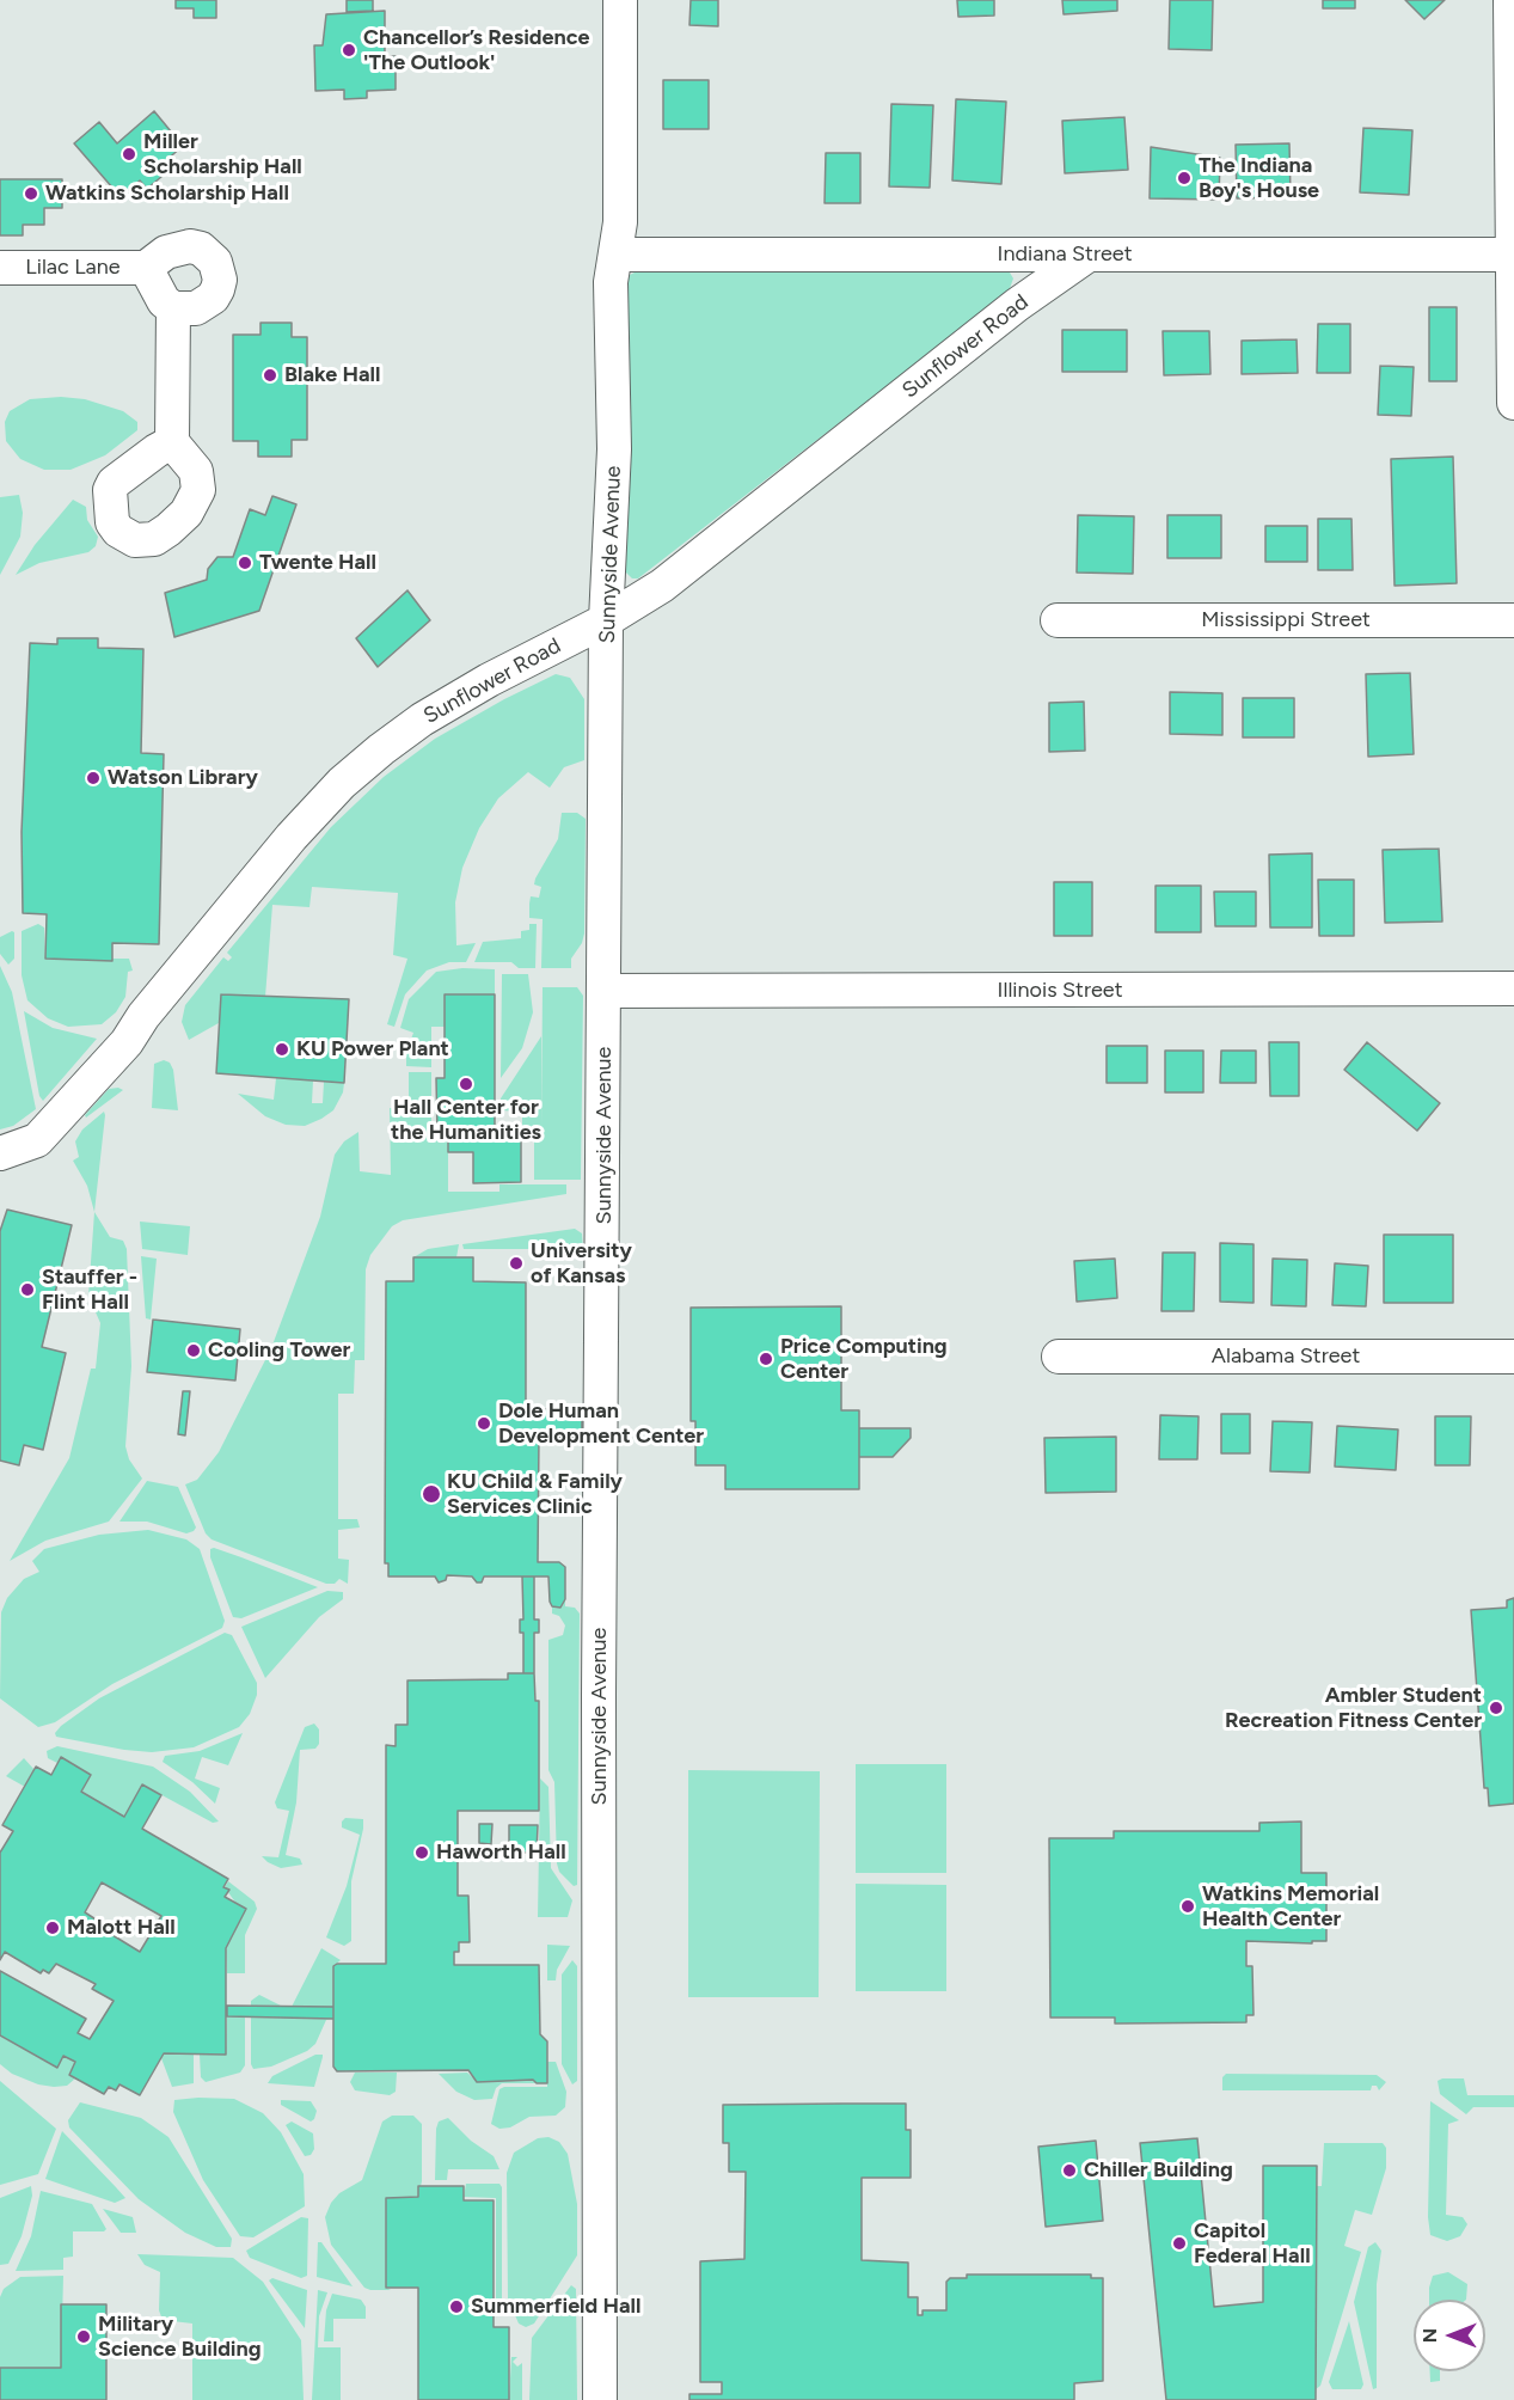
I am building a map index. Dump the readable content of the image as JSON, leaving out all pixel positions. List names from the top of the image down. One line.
{"streets":{"street":["Indiana Street","Lilac Lane","Sunflower Road","Sunnyside Avenue","Mississippi Street","Illinois Street","Alabama Street"]},"crossings":[["Indiana Street","Sunflower Road"],["Indiana Street","Sunnyside Avenue"],["Sunflower Road","Sunnyside Avenue"],["Sunnyside Avenue","Illinois Street"]],"places":["Chancellor’s Residence 'The Outlook'","Miller Scholarship Hall","The Indiana Boy's House","Watkins Scholarship Hall","Blake Hall","Twente Hall","Watson Library","KU Power Plant","Hall Center for the Humanities","University of Kansas","Stauffer - Flint Hall","Cooling Tower","Price Computing Center","Dole Human Development Center","KU Child & Family Services Clinic","Ambler Student Recreation Fitness Center","Haworth Hall","Watkins Memorial Health Center","Malott Hall","Chiller Building","Capitol Federal Hall","Summerfield Hall","Military Science Building"],"north":"left"}
